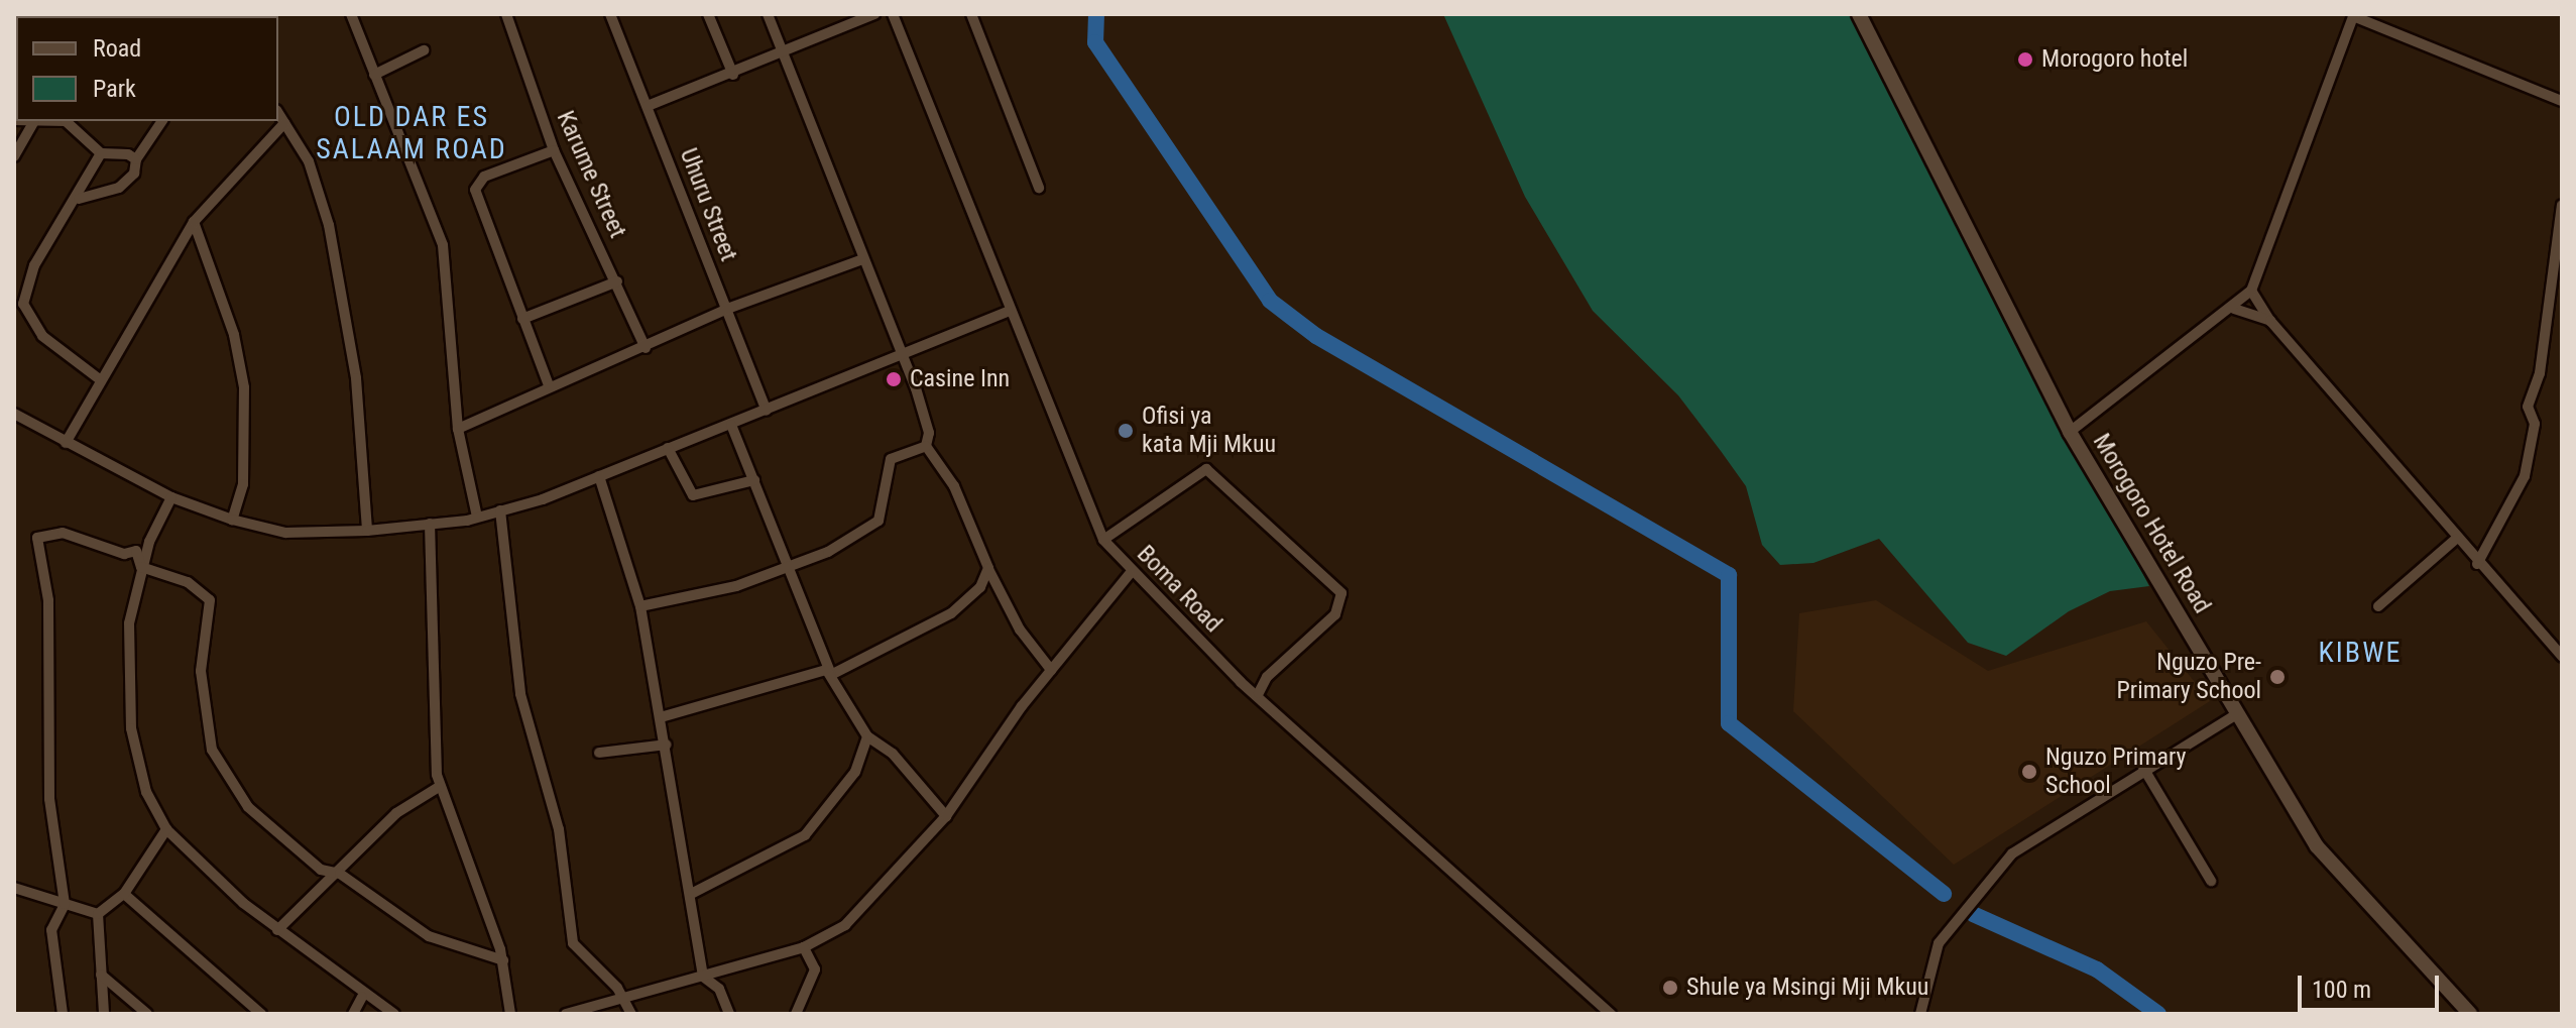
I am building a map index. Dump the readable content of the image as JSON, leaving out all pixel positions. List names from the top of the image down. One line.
{"streets":{"street":["Karume Street","Uhuru Street","Morogoro Hotel Road","Boma Road"]},"districts":["OLD DAR ES SALAAM ROAD","KIBWE"],"places":["Morogoro hotel","Casine Inn","Ofisi ya kata Mji Mkuu","Nguzo Pre- Primary School","Nguzo Primary School","Shule ya Msingi Mji Mkuu"],"legend":["Road","Park"],"scale_bar":"100 m"}
